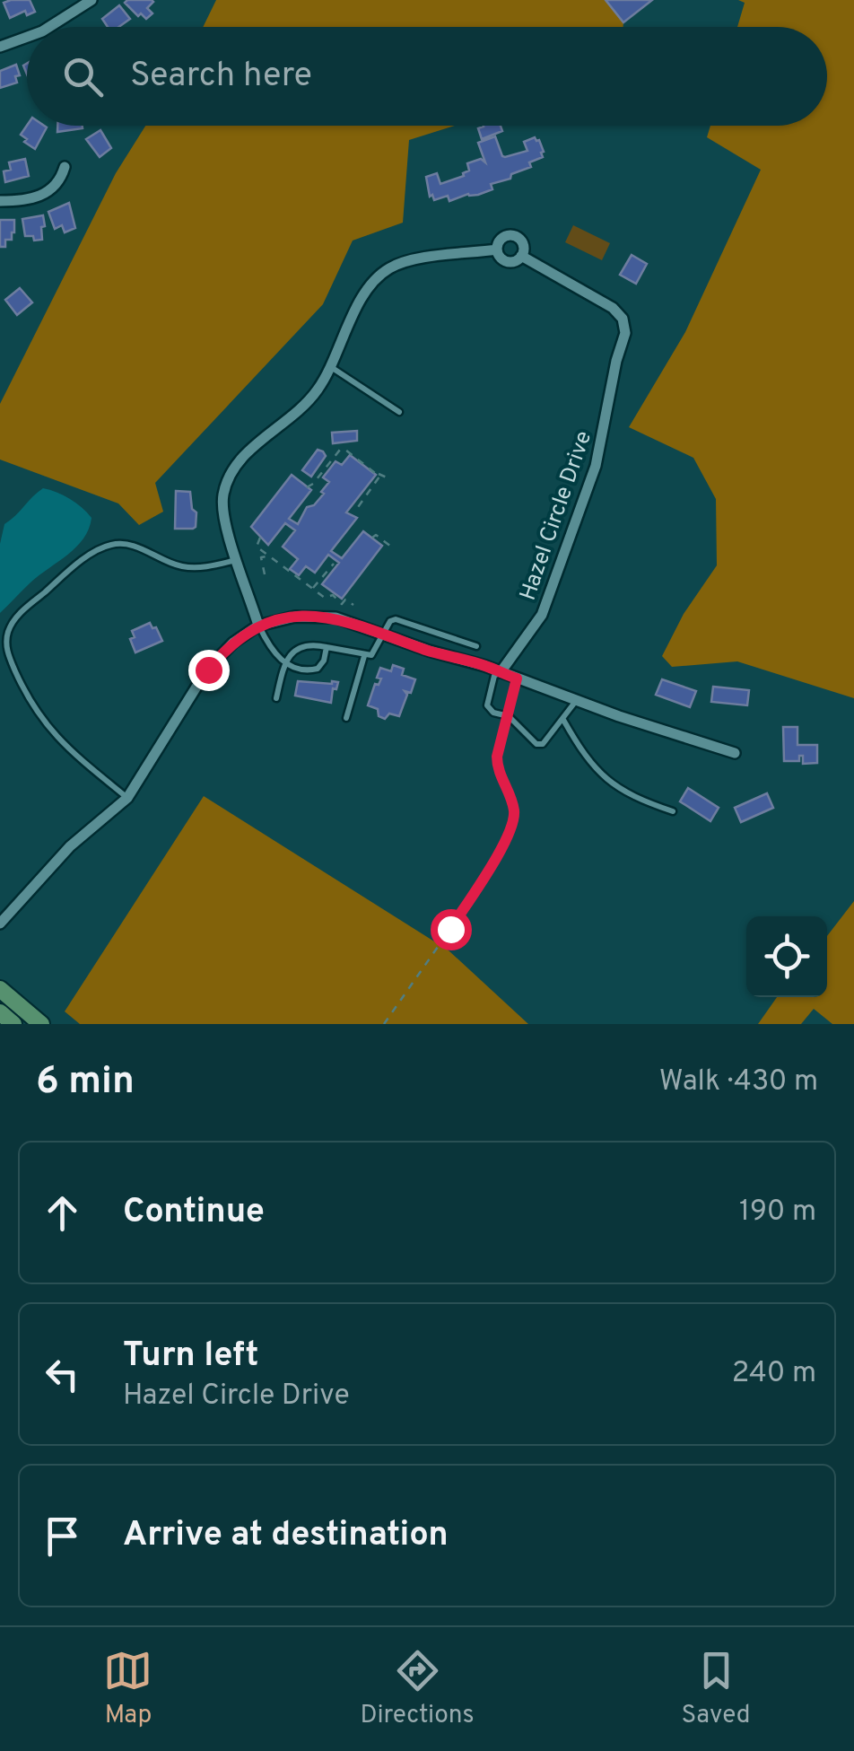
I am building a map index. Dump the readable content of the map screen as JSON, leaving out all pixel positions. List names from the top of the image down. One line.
{"streets":{"street":["Hazel Circle Drive"]},"page":{"search":"Search here","heading":["6 min","Walk · 430 m"],"list":[["Continue","190 m"],["Turn left","Hazel Circle Drive","240 m"],"Arrive at destination"],"nav":["Map","Directions","Saved"]}}
